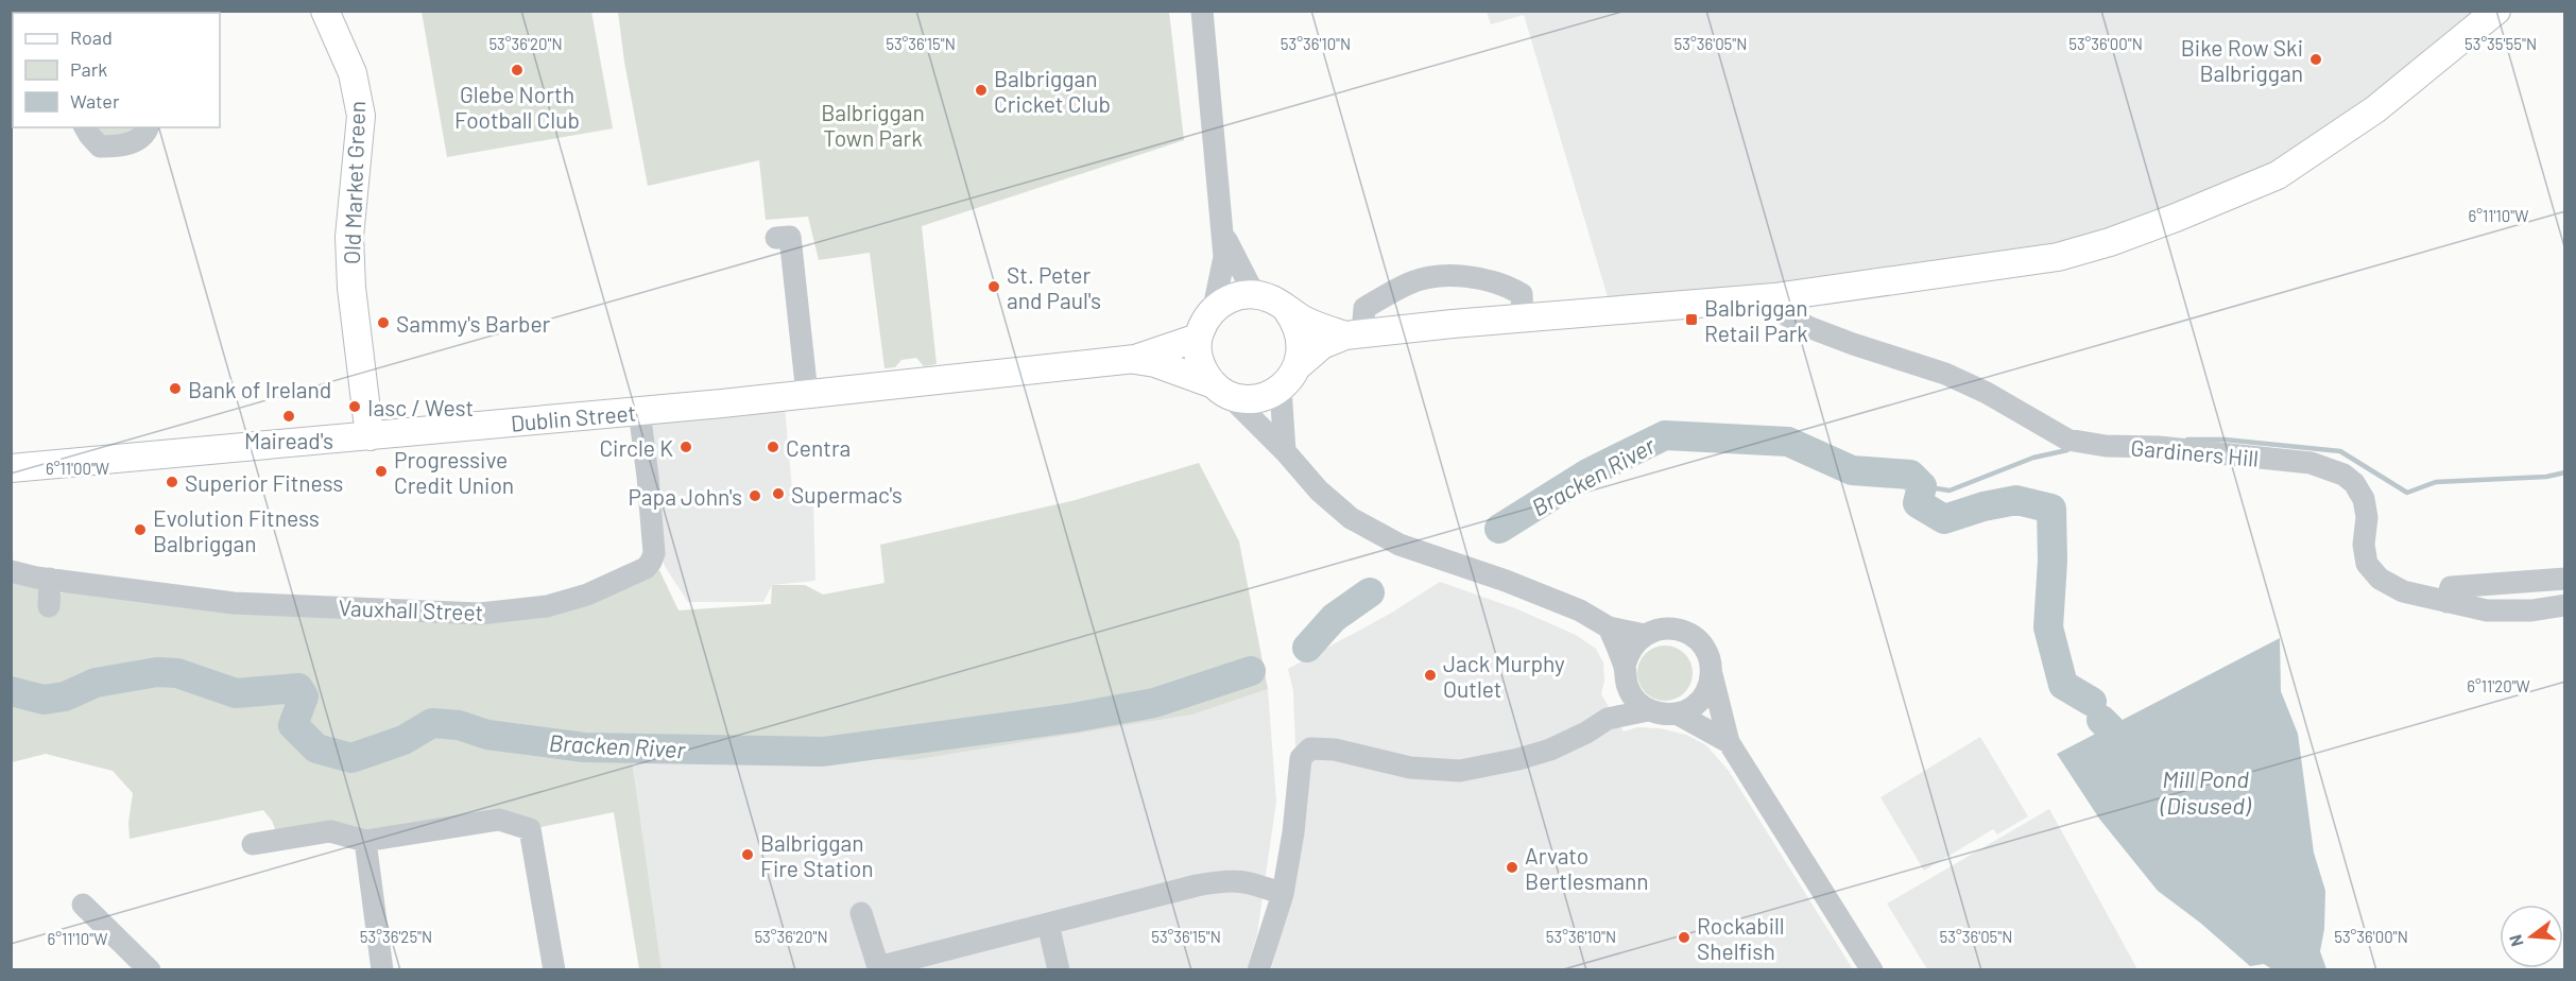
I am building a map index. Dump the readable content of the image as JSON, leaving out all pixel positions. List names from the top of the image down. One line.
{"streets":{"main road":["Old Market Green","Dublin Street"],"street":["Gardiners Hill","Vauxhall Street"]},"crossings":[["Old Market Green","Dublin Street"],["Dublin Street","Vauxhall Street"]],"water":["Bracken River","Mill Pond (Disused)"],"parks":["Balbriggan Town Park"],"places":{"other":["Bike Row Ski Balbriggan","Glebe North Football Club","Balbriggan Cricket Club","St. Peter and Paul's","Sammy's Barber","Bank of Ireland","Iasc / West","Mairead's","Circle K","Centra","Progressive Credit Union","Superior Fitness","Supermac's","Papa John's","Evolution Fitness Balbriggan","Jack Murphy Outlet","Balbriggan Fire Station","Arvato Bertlesmann","Rockabill Shelfish"],"transit":["Balbriggan Retail Park"]},"legend":["Road","Park","Water"],"north":"left","coordinates":["53°36'20\"N","53°36'15\"N","53°36'10\"N","53°36'05\"N","53°36'00\"N","53°35'55\"N","6°11'10\"W","6°11'00\"W","6°11'20\"W","53°36'25\"N"]}
